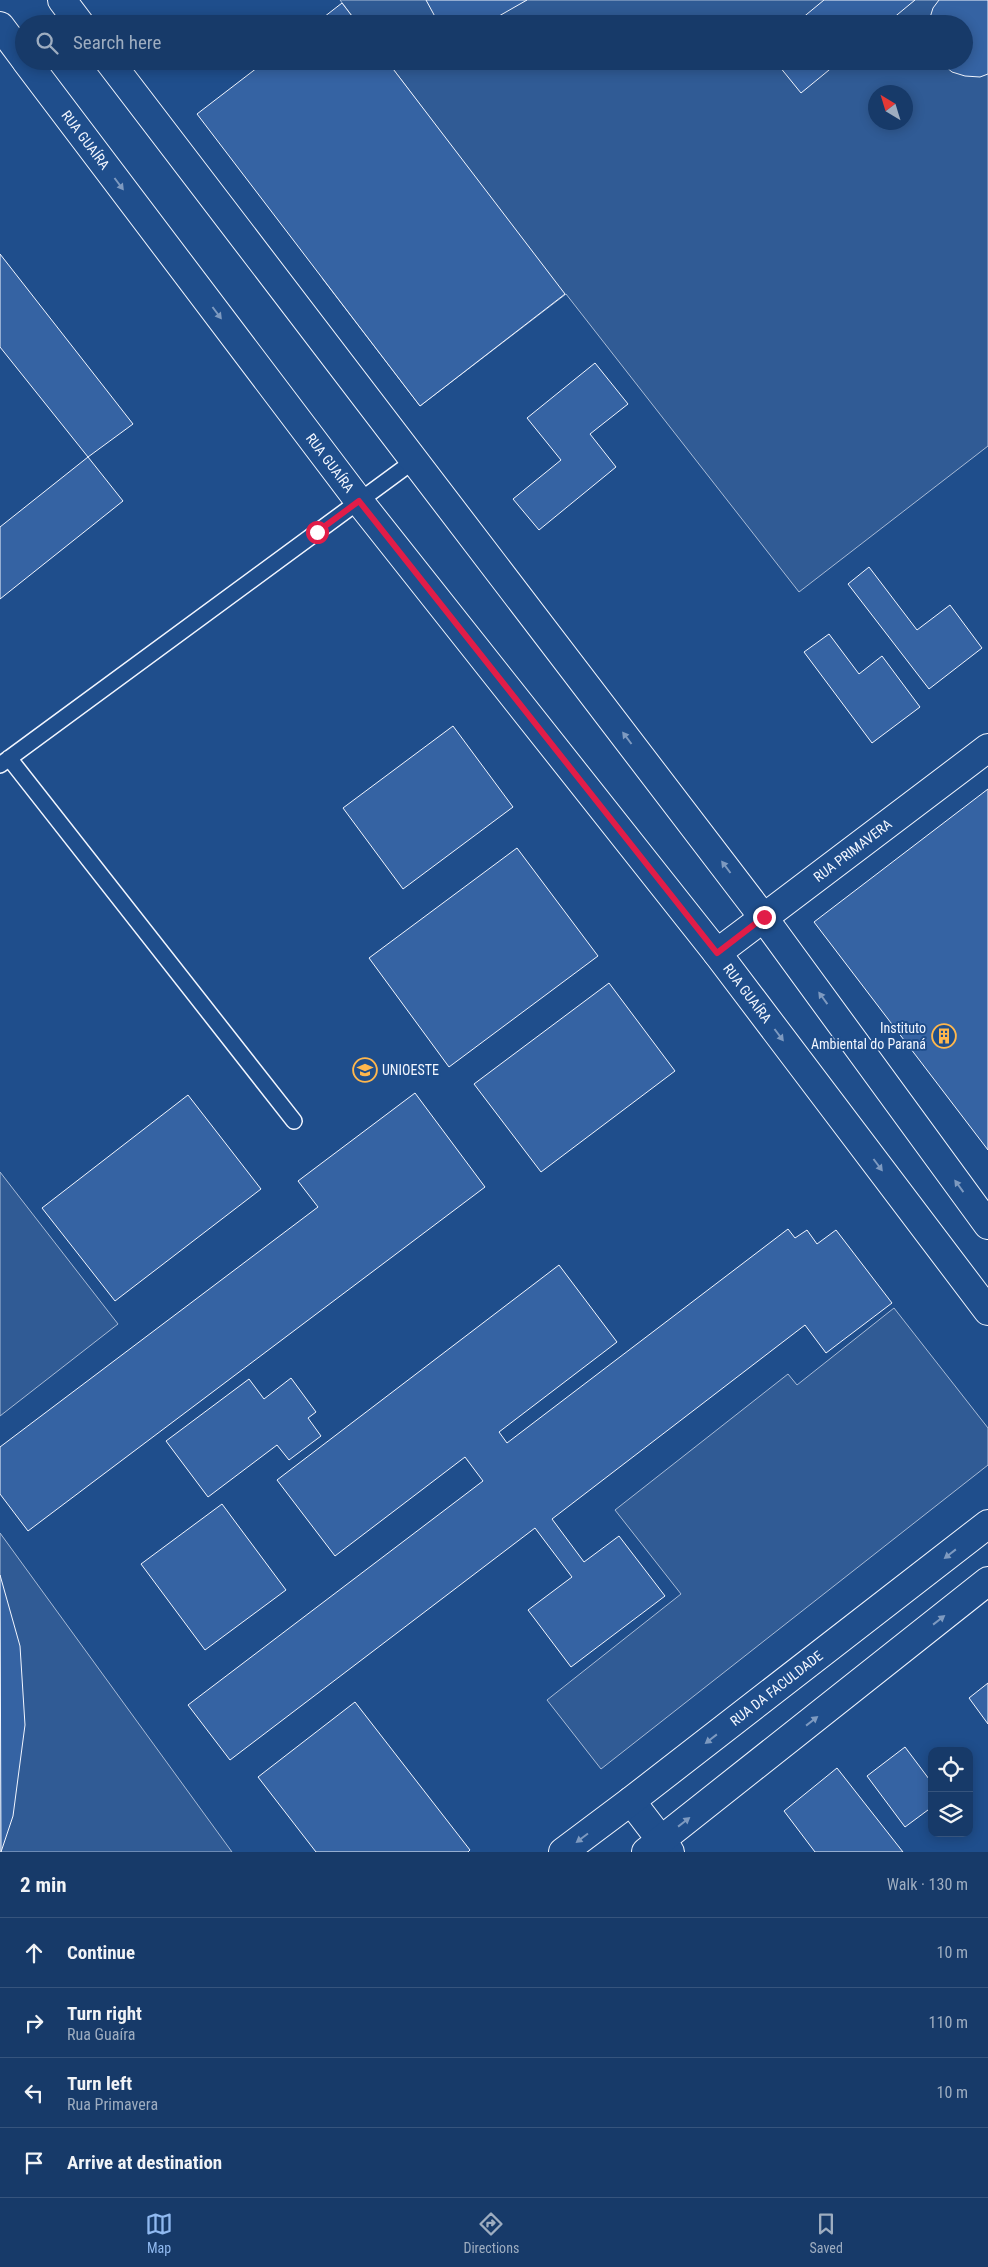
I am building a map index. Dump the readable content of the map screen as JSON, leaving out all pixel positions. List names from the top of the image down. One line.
{"streets":{"street":["RUA GUAÍRA","RUA PRIMAVERA","RUA DA FACULDADE"]},"crossings":[["RUA GUAÍRA","RUA PRIMAVERA"]],"places":{"building":["Instituto Ambiental do Paraná"],"school or university":["UNIOESTE"]},"north":"top left","page":{"search":"Search here","heading":["2 min","Walk · 130 m"],"list":[["Continue","10 m"],["Turn right","Rua Guaíra","110 m"],["Turn left","Rua Primavera","10 m"],"Arrive at destination"],"nav":["Map","Directions","Saved"]}}
